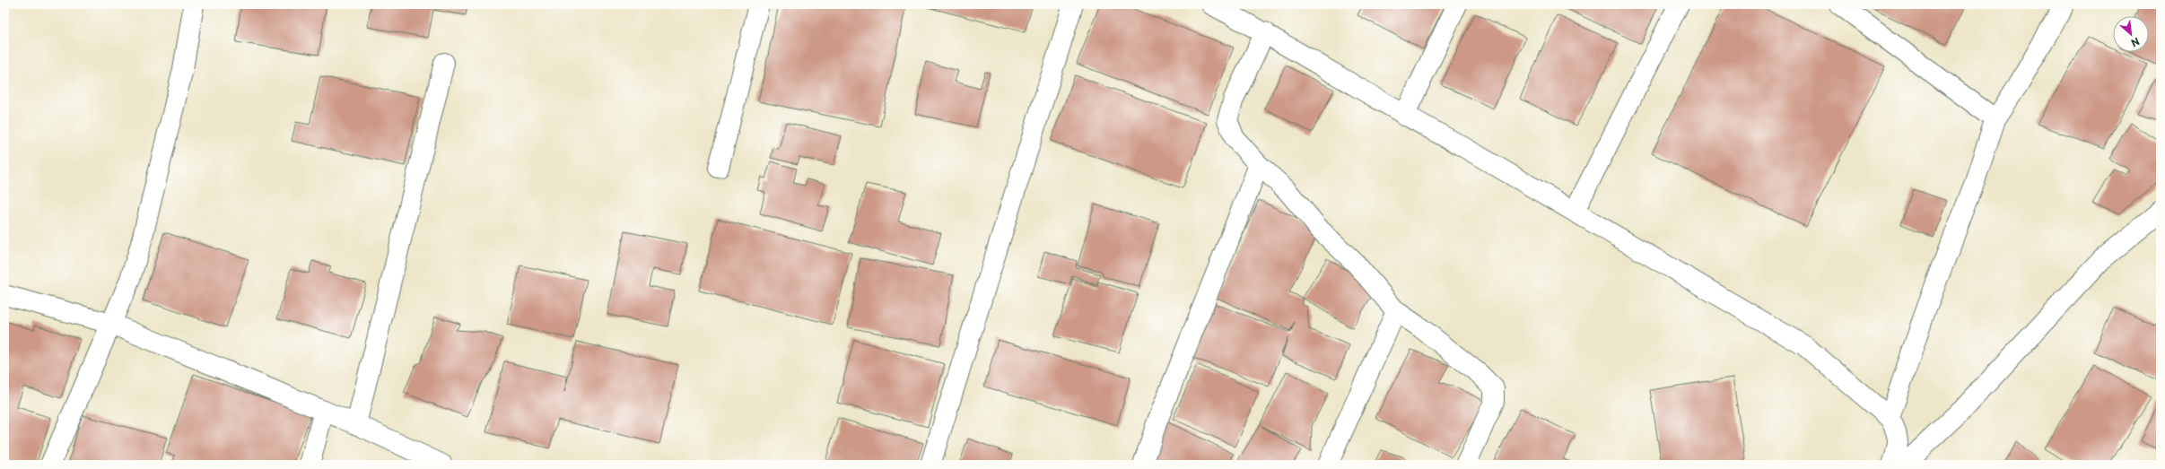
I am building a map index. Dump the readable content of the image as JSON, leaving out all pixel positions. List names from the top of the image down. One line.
{"north":"bottom right"}
